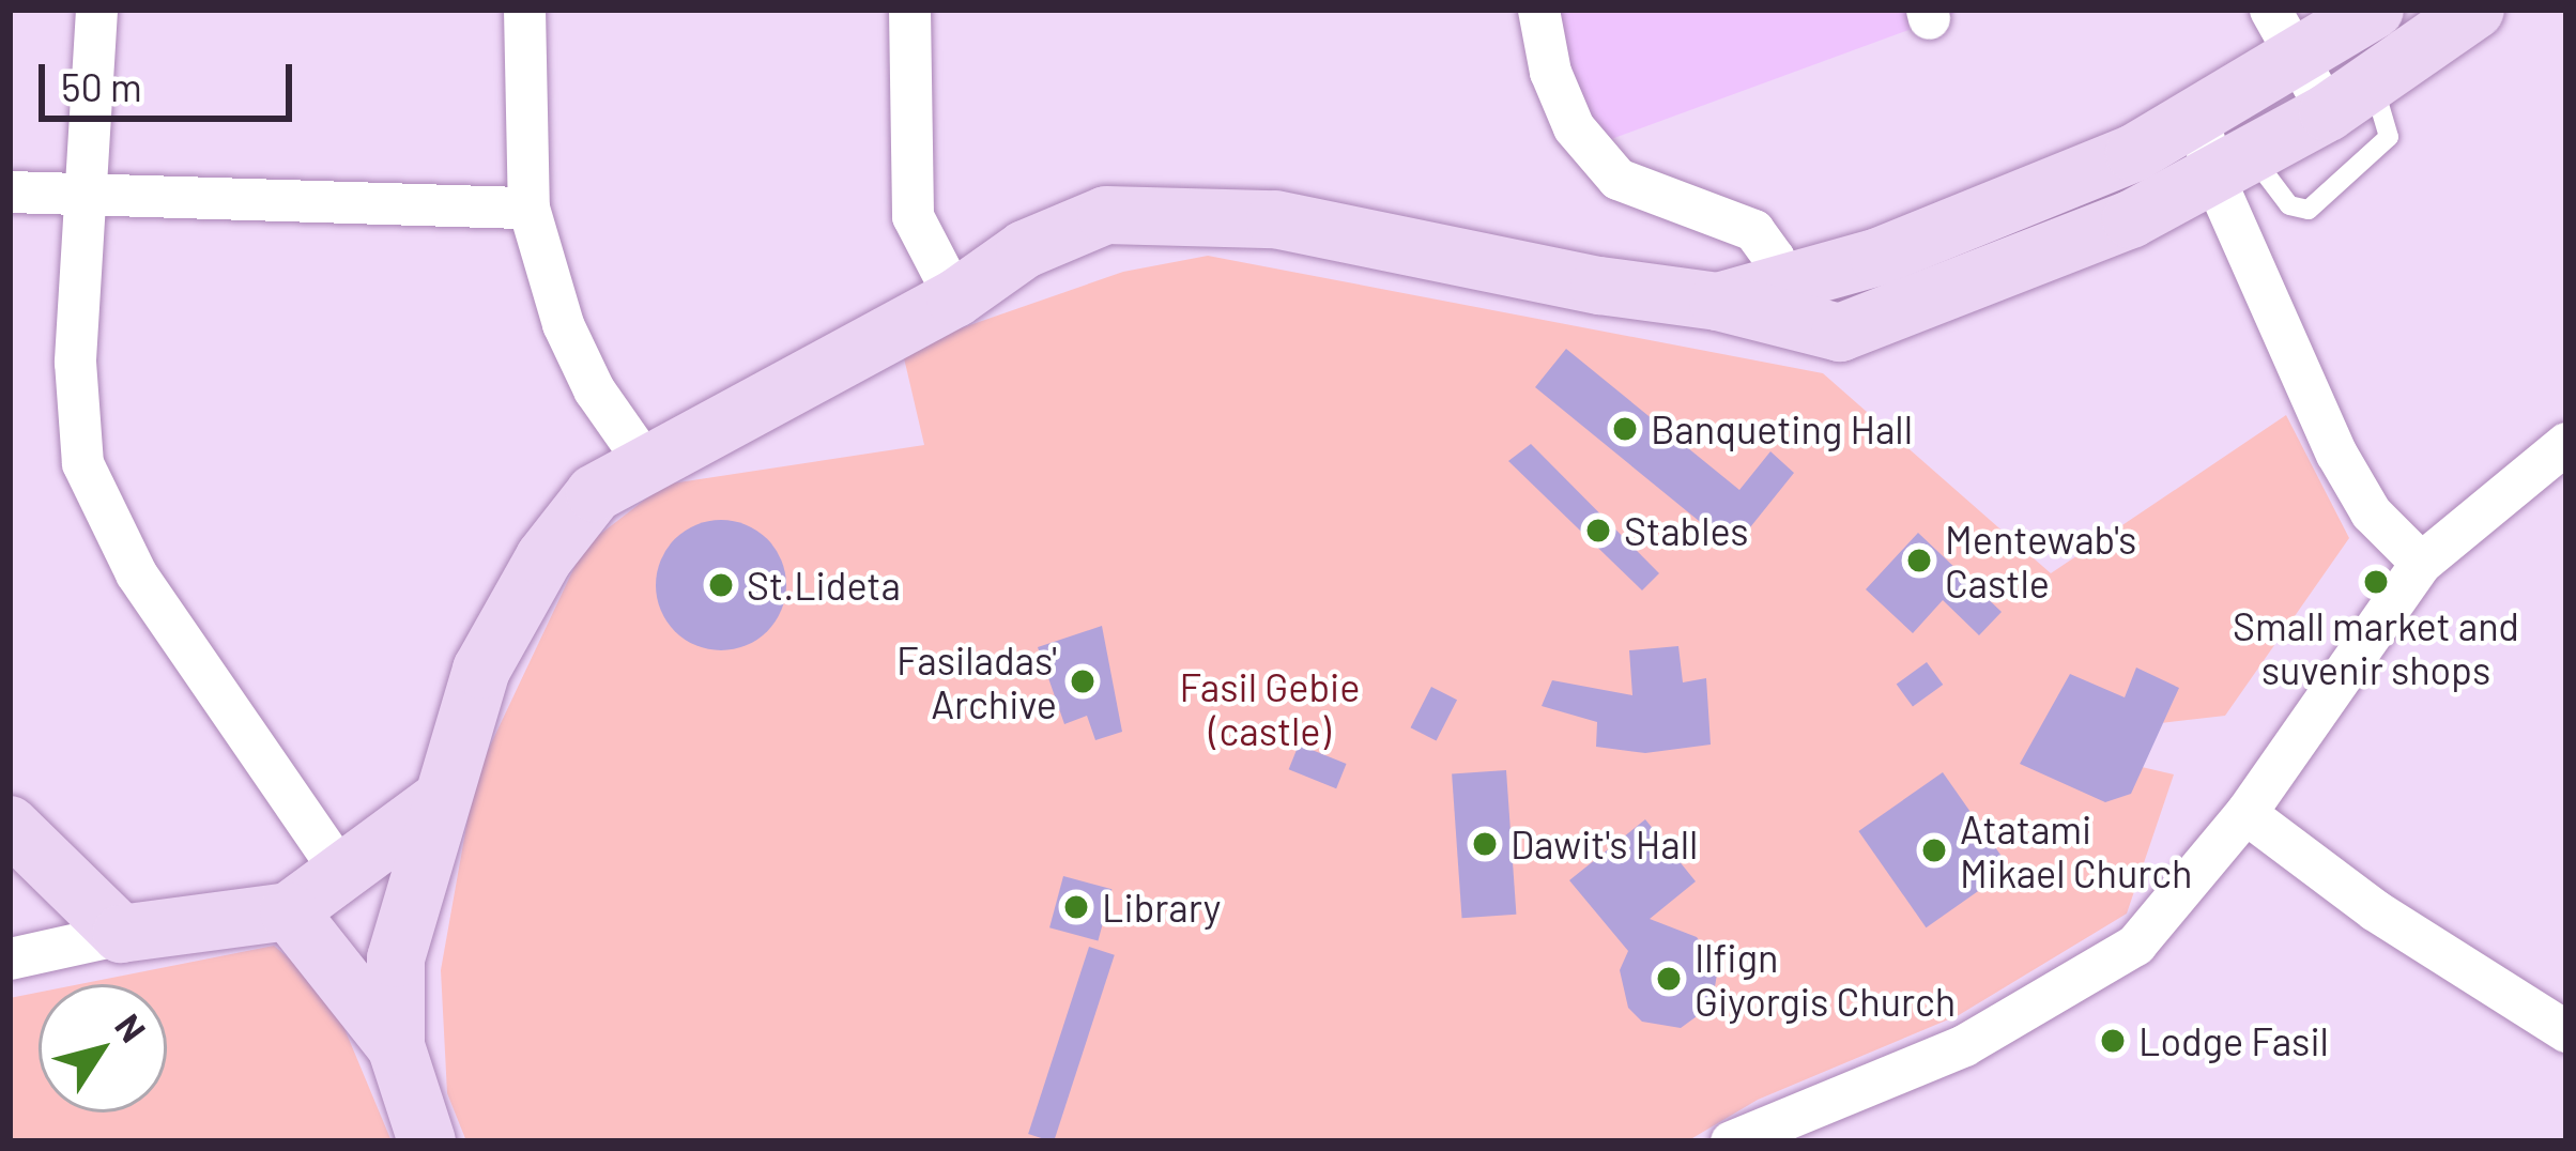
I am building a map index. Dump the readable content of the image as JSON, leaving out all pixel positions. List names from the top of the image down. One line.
{"parks":["Fasil Gebie (castle)"],"places":["Banqueting Hall","Stables","Mentewab's Castle","Small market and suvenir shops","St.Lideta","Fasiladas' Archive","Dawit's Hall","Atatami Mikael Church","Library","Ilfign Giyorgis Church","Lodge Fasil"],"scale_bar":"50 m","north":"top right"}
